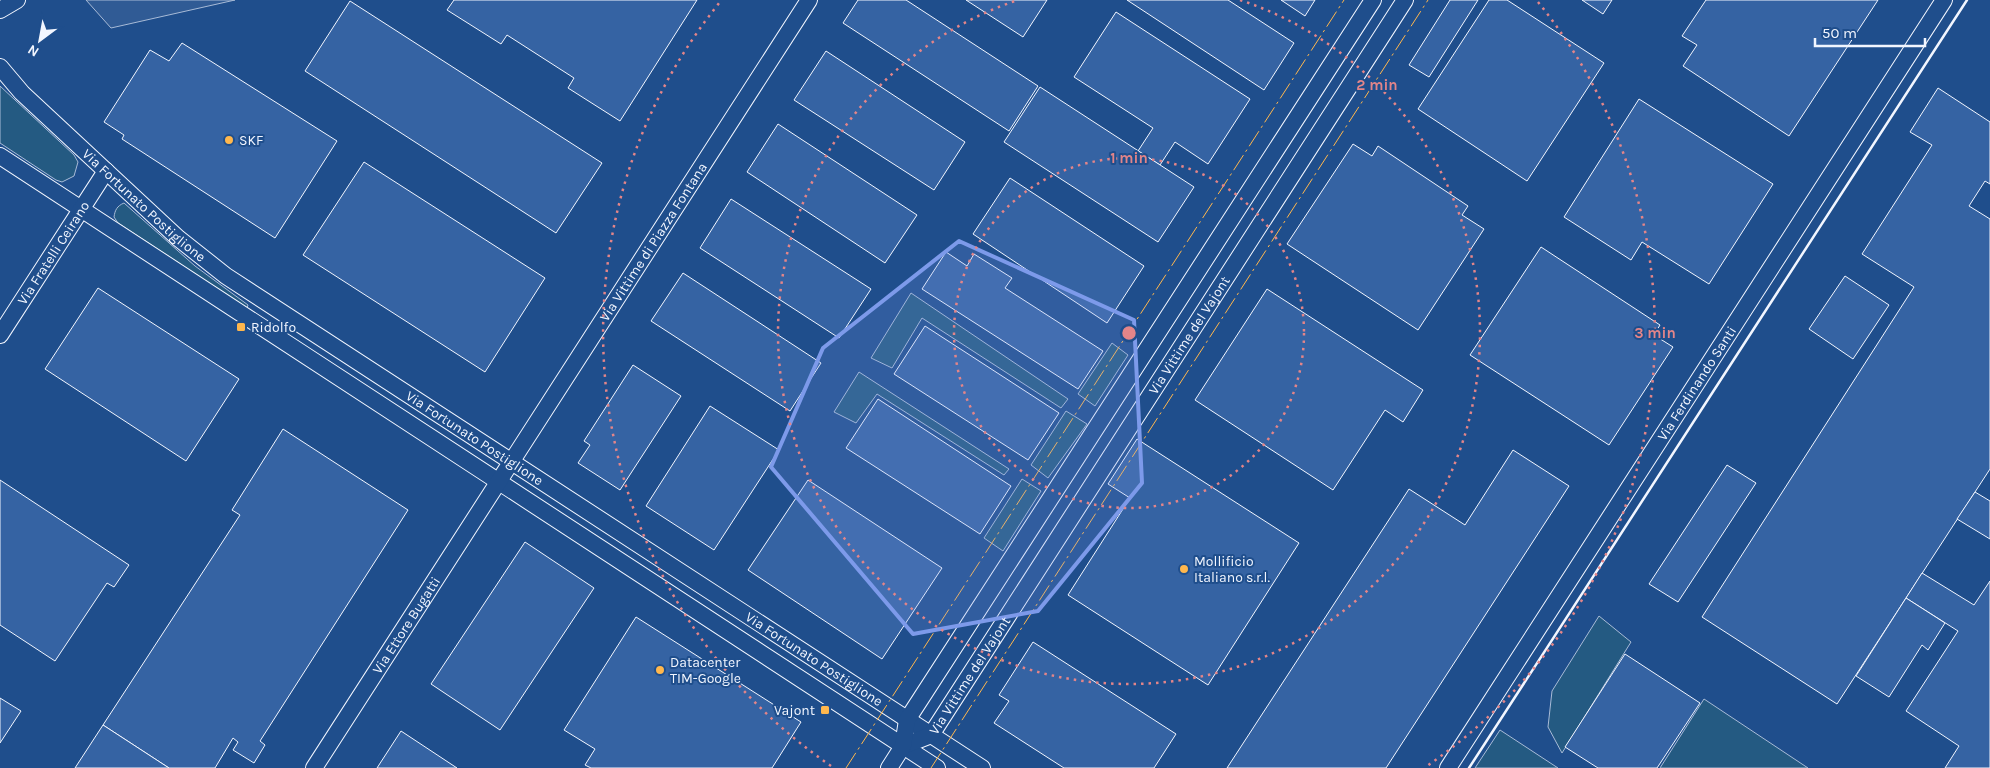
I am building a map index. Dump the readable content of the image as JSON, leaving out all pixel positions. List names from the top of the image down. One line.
{"streets":{"street":["Via Fortunato Postiglione","Via Vittime di Piazza Fontana","Via Fratelli Ceirano","Via Vittime del Vajont","Via Ferdinando Santi","Via Ettore Bugatti"]},"crossings":[["Via Fortunato Postiglione","Via Vittime di Piazza Fontana"],["Via Fortunato Postiglione","Via Fratelli Ceirano"],["Via Fortunato Postiglione","Via Vittime del Vajont"],["Via Fortunato Postiglione","Via Ettore Bugatti"],["Via Vittime di Piazza Fontana","Via Ettore Bugatti"]],"places":{"other":["SKF","Mollificio Italiano s.r.l.","Datacenter TIM-Google"],"transit":["Ridolfo","Vajont"]},"scale_bar":"50 m","north":"bottom left","rings":["2 min","1 min","3 min"]}
